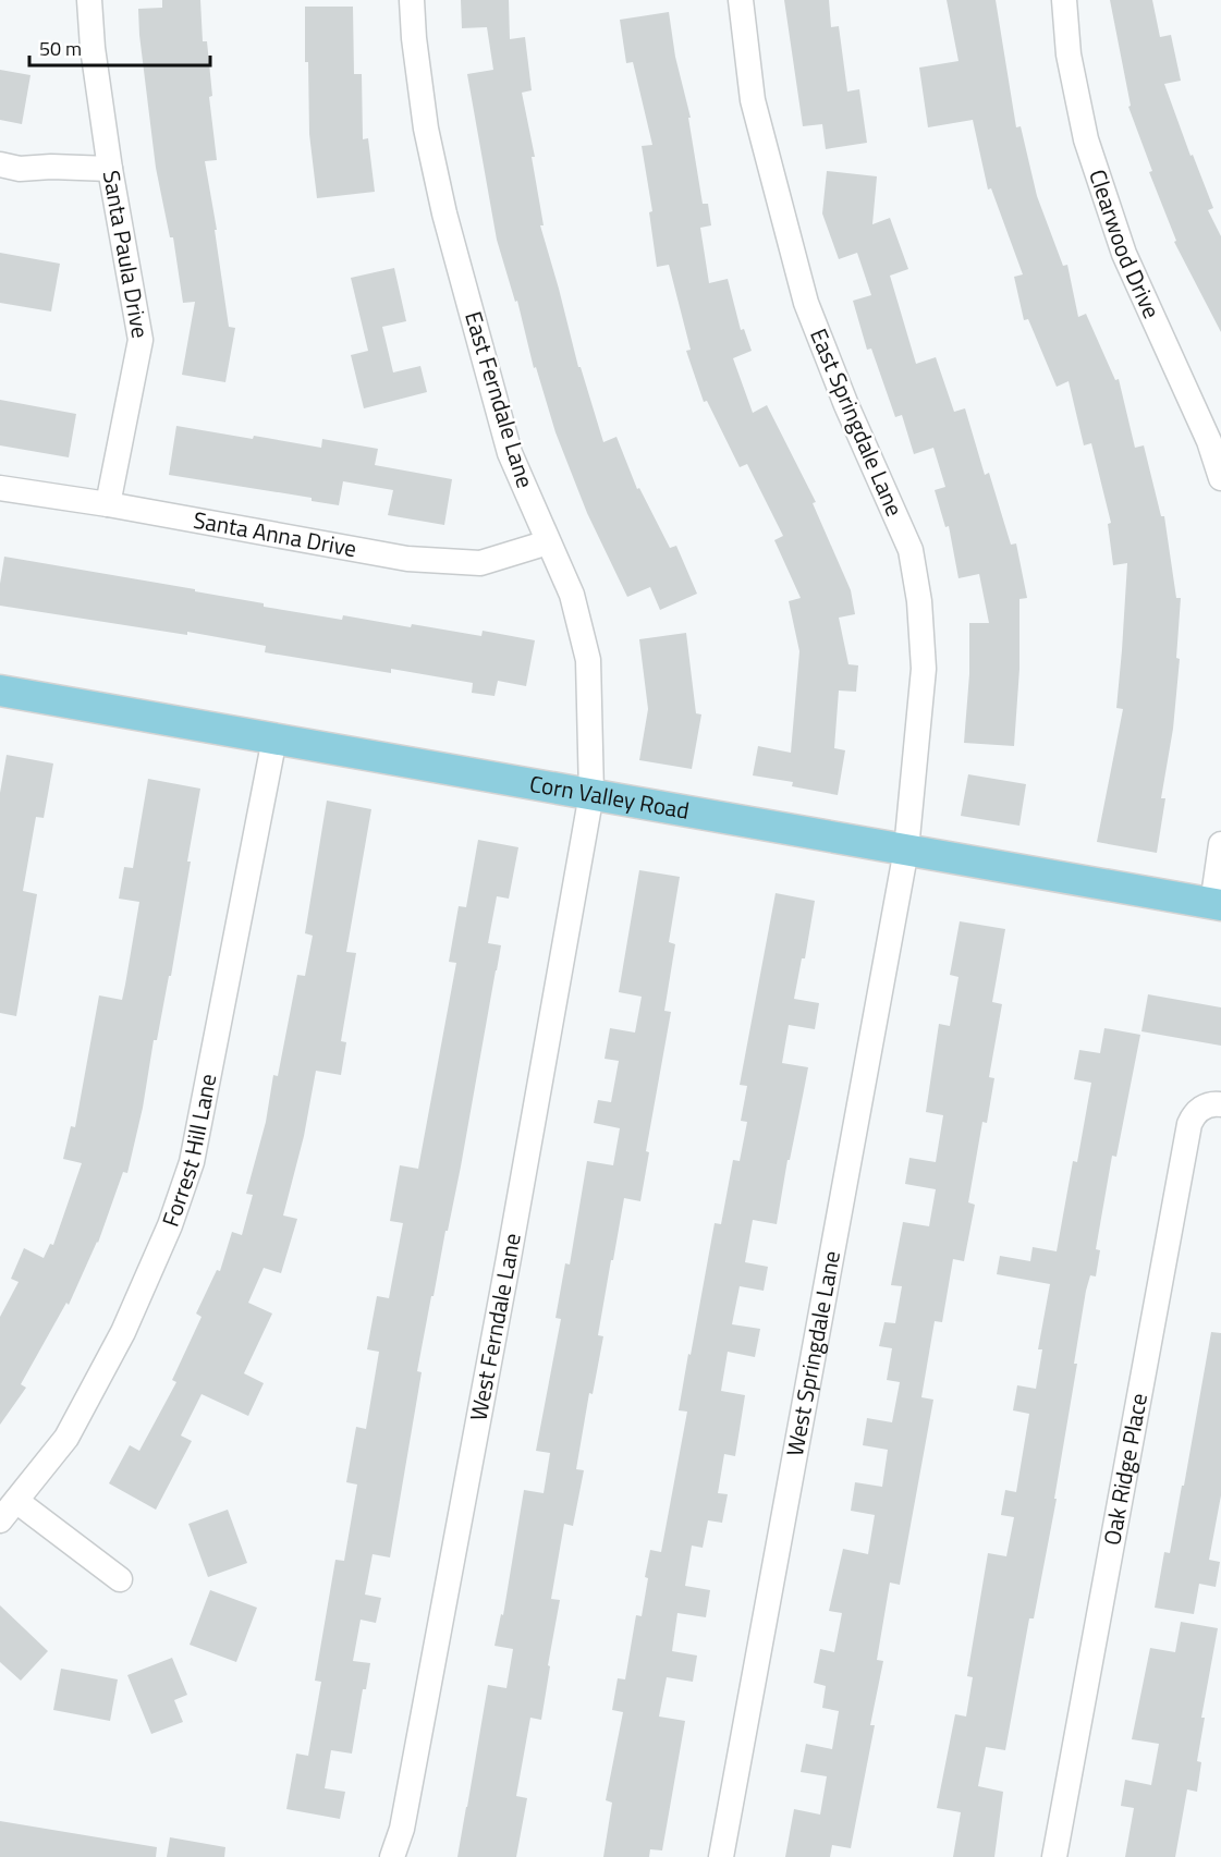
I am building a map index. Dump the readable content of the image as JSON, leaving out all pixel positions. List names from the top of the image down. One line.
{"streets":{"main road":["Corn Valley Road"],"street":["Clearwood Drive","Santa Paula Drive","East Ferndale Lane","East Springdale Lane","Santa Anna Drive","Forrest Hill Lane","West Ferndale Lane","West Springdale Lane","Oak Ridge Place"]},"crossings":[["Santa Paula Drive","Santa Anna Drive"],["East Ferndale Lane","Santa Anna Drive"],["East Ferndale Lane","Corn Valley Road"],["East Ferndale Lane","West Ferndale Lane"],["East Springdale Lane","Corn Valley Road"],["East Springdale Lane","West Springdale Lane"],["Corn Valley Road","Forrest Hill Lane"],["Corn Valley Road","West Ferndale Lane"],["Corn Valley Road","West Springdale Lane"]],"scale_bar":"50 m"}
